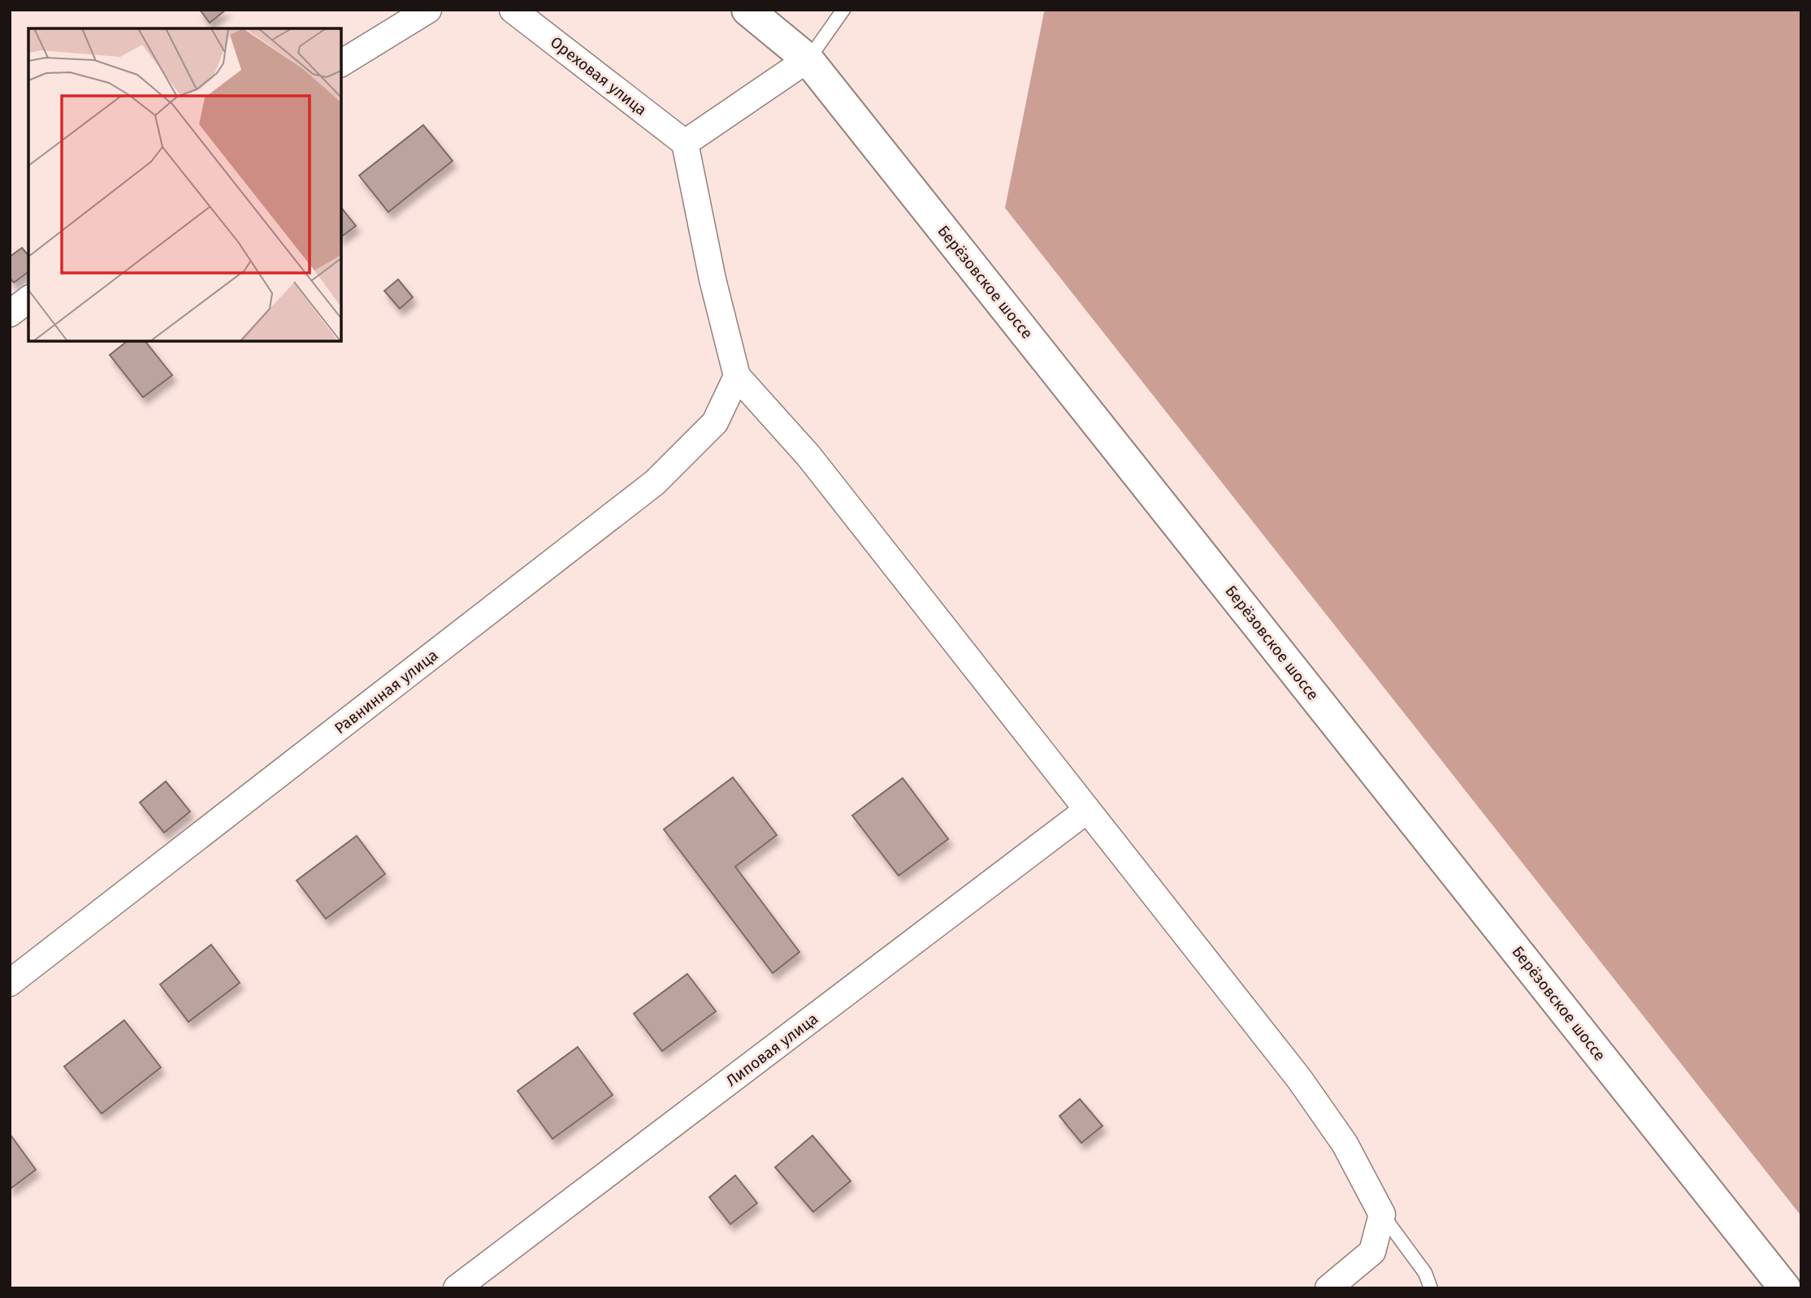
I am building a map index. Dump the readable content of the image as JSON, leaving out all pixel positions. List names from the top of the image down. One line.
{"streets":{"street":["Ореховая улица","Берёзовское шоссе","Равнинная улица","Липовая улица"]}}
